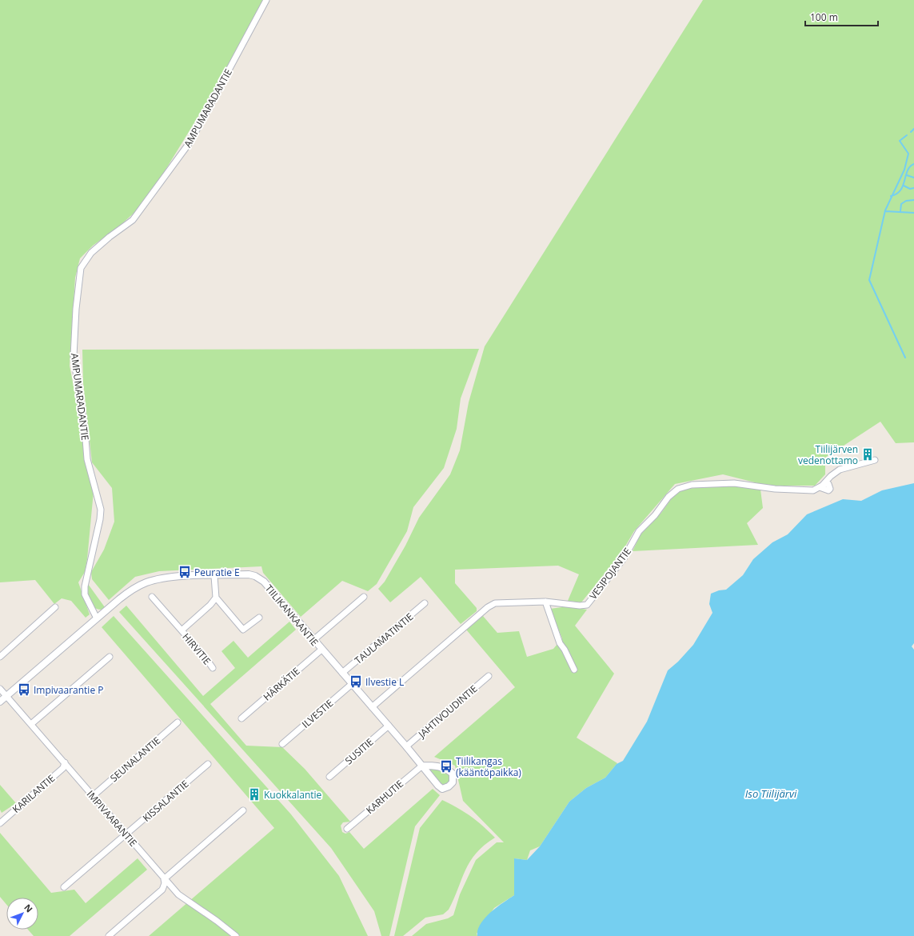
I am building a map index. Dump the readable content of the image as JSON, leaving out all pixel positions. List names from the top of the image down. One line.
{"streets":{"street":["AMPUMARADANTIE","VESIPOJANTIE","TIILIKANKAANTIE","TAULAMATINTIE","HIRVITIE","HÄRKÄTIE","JAHTIVOUDINTIE","ILVESTIE","SUSITIE","SEUNALANTIE","KARILANTIE","KARHUTIE","KISSALANTIE","IMPIVAARANTIE"]},"crossings":[["AMPUMARADANTIE","TIILIKANKAANTIE"],["VESIPOJANTIE","TIILIKANKAANTIE"],["TIILIKANKAANTIE","TAULAMATINTIE"],["TIILIKANKAANTIE","HÄRKÄTIE"],["TIILIKANKAANTIE","JAHTIVOUDINTIE"],["TIILIKANKAANTIE","ILVESTIE"],["TIILIKANKAANTIE","SUSITIE"],["TIILIKANKAANTIE","KARHUTIE"],["TIILIKANKAANTIE","IMPIVAARANTIE"],["SEUNALANTIE","IMPIVAARANTIE"],["KARILANTIE","IMPIVAARANTIE"],["KISSALANTIE","IMPIVAARANTIE"]],"water":["Iso Tiilijärvi"],"places":{"building":["Tiilijärven vedenottamo","Kuokkalantie"],"bus stop":["Peuratie E","Ilvestie L","Impivaarantie P","Tiilikangas (kääntöpaikka)"]},"scale_bar":"100 m","north":"top right"}
